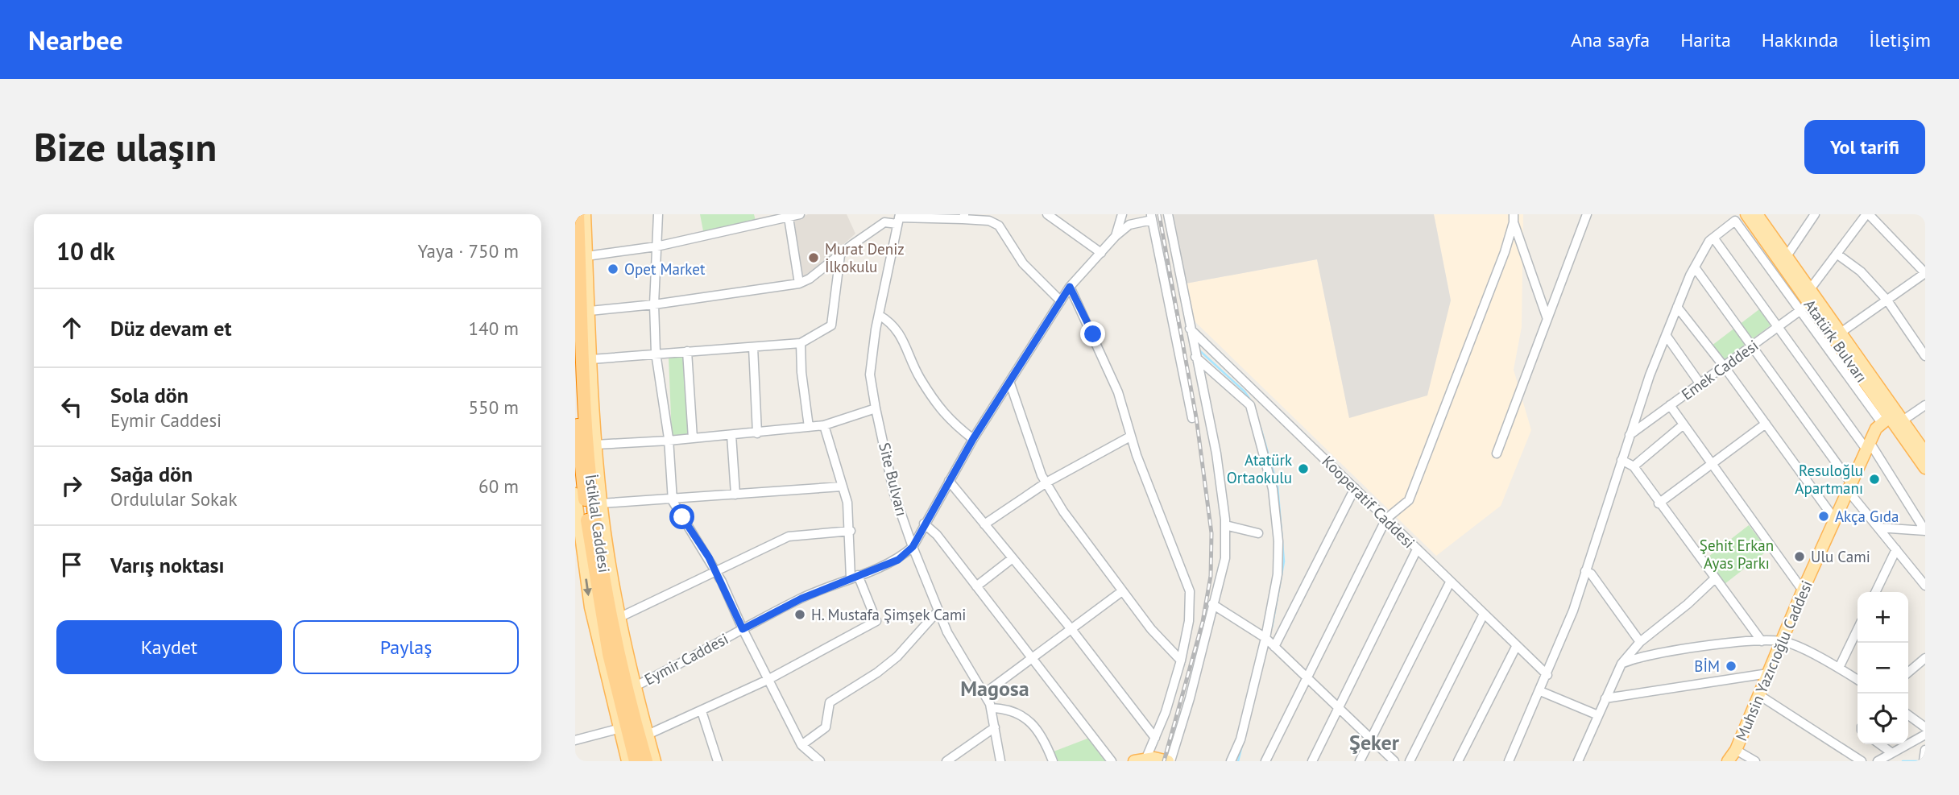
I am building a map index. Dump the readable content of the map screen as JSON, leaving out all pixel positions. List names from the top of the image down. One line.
{"streets":{"highway":["İstiklal Caddesi"],"main road":["Atatürk Bulvarı","Muhsin Yazıcıoğlu Caddesi"],"street":["Emek Caddesi","Site Bulvarı","Kooperatif Caddesi","Eymir Caddesi"]},"crossings":[["Atatürk Bulvarı","Emek Caddesi"],["Atatürk Bulvarı","Muhsin Yazıcıoğlu Caddesi"],["Site Bulvarı","Eymir Caddesi"]],"districts":["Magosa","Şeker"],"parks":["Şehit Erkan Ayas Parkı"],"places":["Murat Deniz İlkokulu","Opet Market","Atatürk Ortaokulu","Resuloğlu Apartmanı","Akça Gıda","Ulu Cami","H. Mustafa Şimşek Cami","BİM"],"page":{"header":"Nearbee","nav":["Ana sayfa","Harita","Hakkında","İletişim"],"buttons":["Yol tarifi",["Kaydet","Paylaş"]],"title":"Bize ulaşın","heading":["10 dk","Yaya · 750 m"],"list":[["Düz devam et","140 m"],["Sola dön","Eymir Caddesi","550 m"],["Sağa dön","Ordulular Sokak","60 m"],"Varış noktası"],"map_buttons":["+","−"]}}
